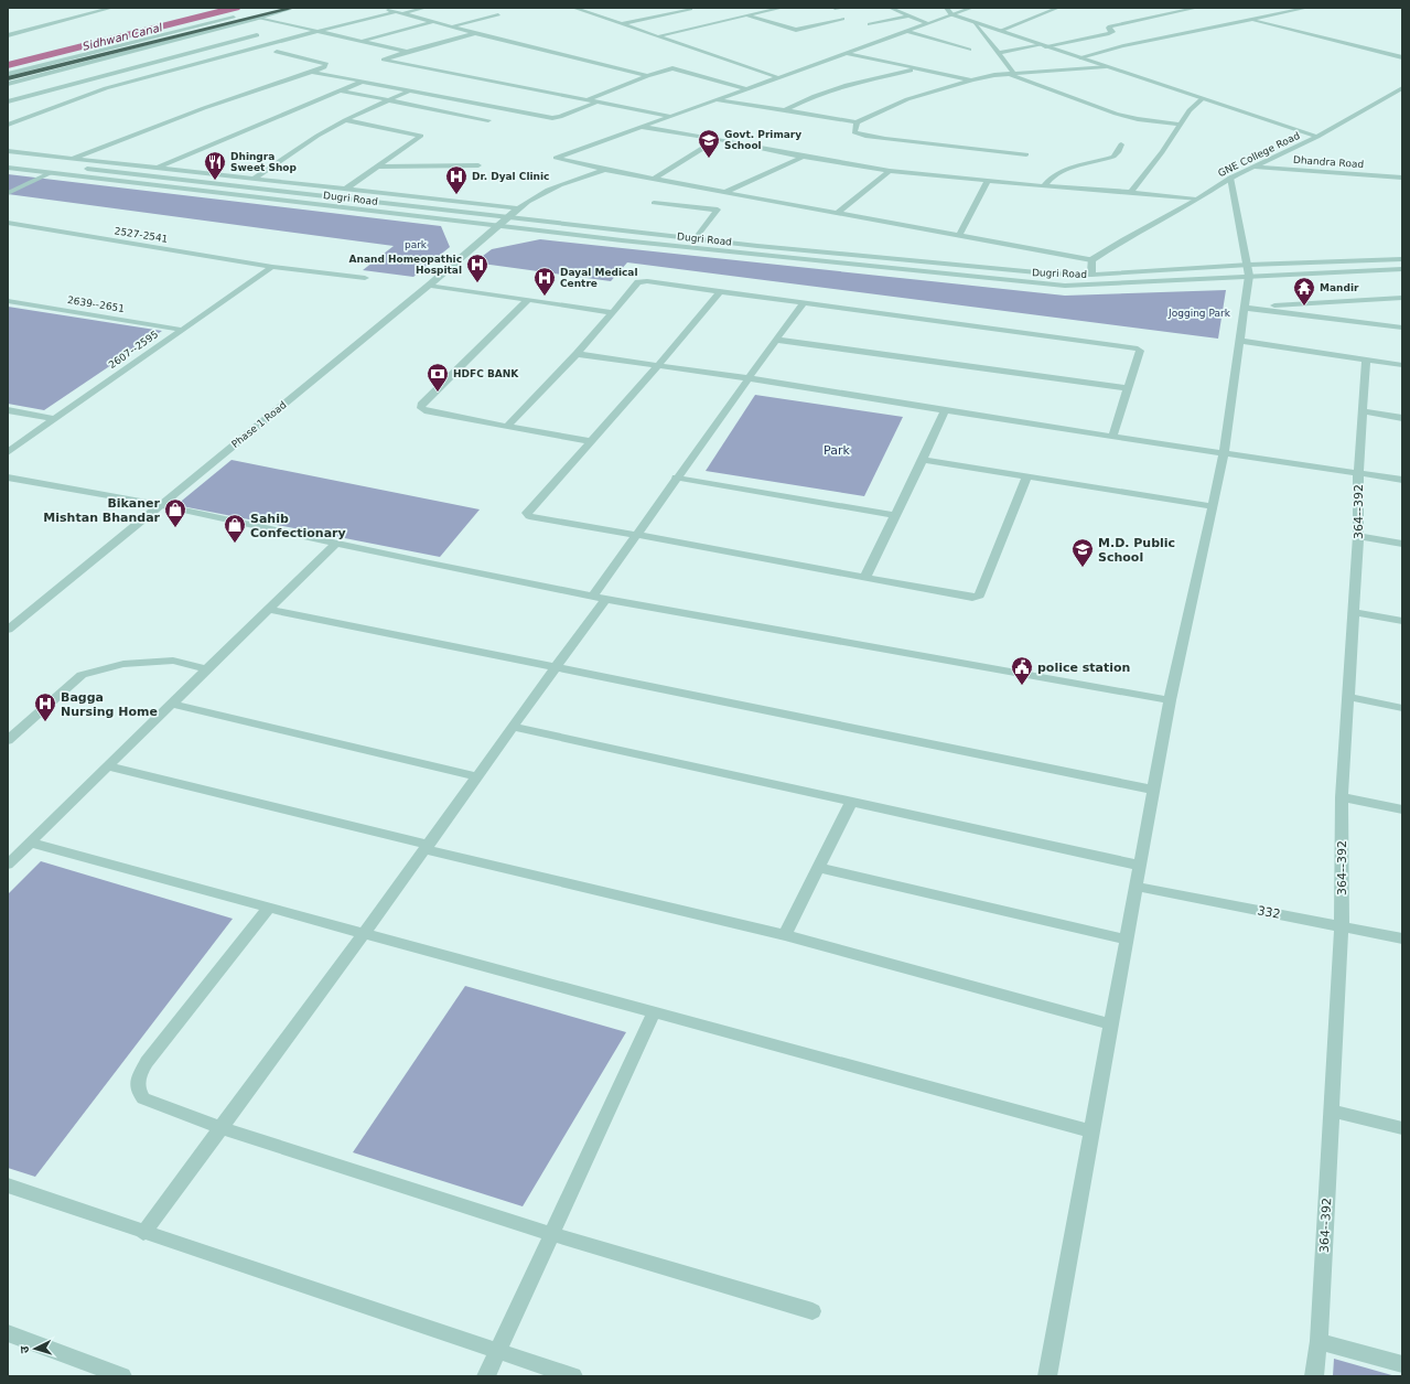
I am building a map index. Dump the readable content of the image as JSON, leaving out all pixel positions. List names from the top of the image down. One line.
{"streets":{"street":["GNE College Road","Dhandra Road","Dugri Road","2527-2541","2639--2651","2607--2595","Phase 1 Road","364--392","332"]},"crossings":[["GNE College Road","Dhandra Road"],["Dugri Road","Phase 1 Road"],["2527-2541","2607--2595"],["2639--2651","2607--2595"],["364--392","332"]],"water":["Sidhwan Canal"],"parks":["park","Jogging Park","Park"],"places":{"school or university":["Govt. Primary School","M.D. Public School"],"restaurant":["Dhingra Sweet Shop"],"hospital":["Dr. Dyal Clinic","Anand Homeopathic Hospital","Dayal Medical Centre","Bagga Nursing Home"],"temple":["Mandir"],"bank":["HDFC BANK"],"shop":["Bikaner Mishtan Bhandar","Sahib Confectionary"],"public building":["police station"]},"north":"left"}
